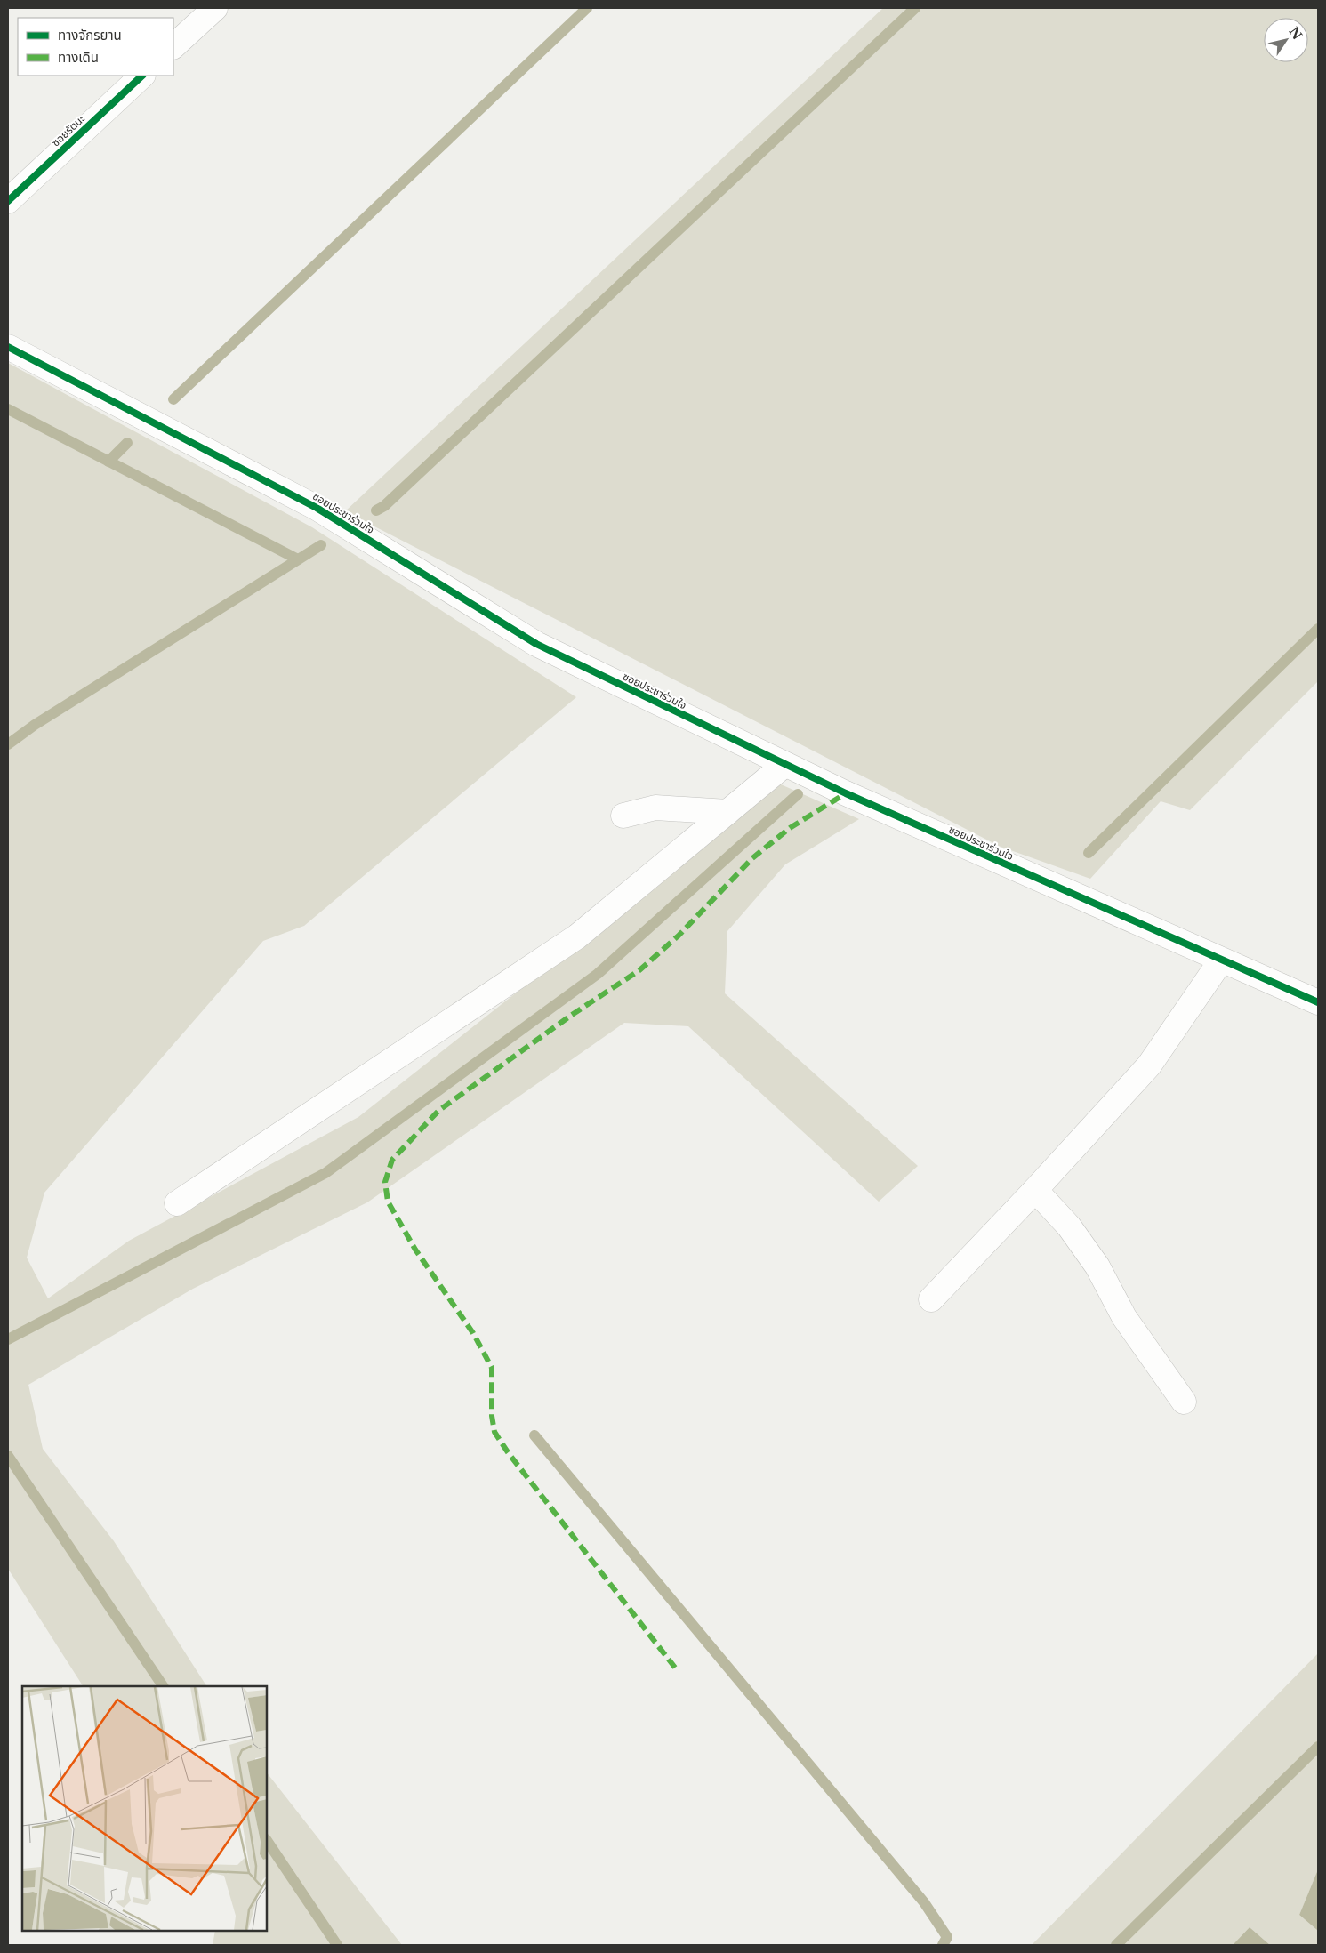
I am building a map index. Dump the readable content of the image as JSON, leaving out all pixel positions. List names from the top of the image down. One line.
{"streets":{"street":["ซอยรัตนะ","ซอยประชาร่วมใจ"]},"legend":["ทางจักรยาน","ทางเดิน"],"north":"top right"}
